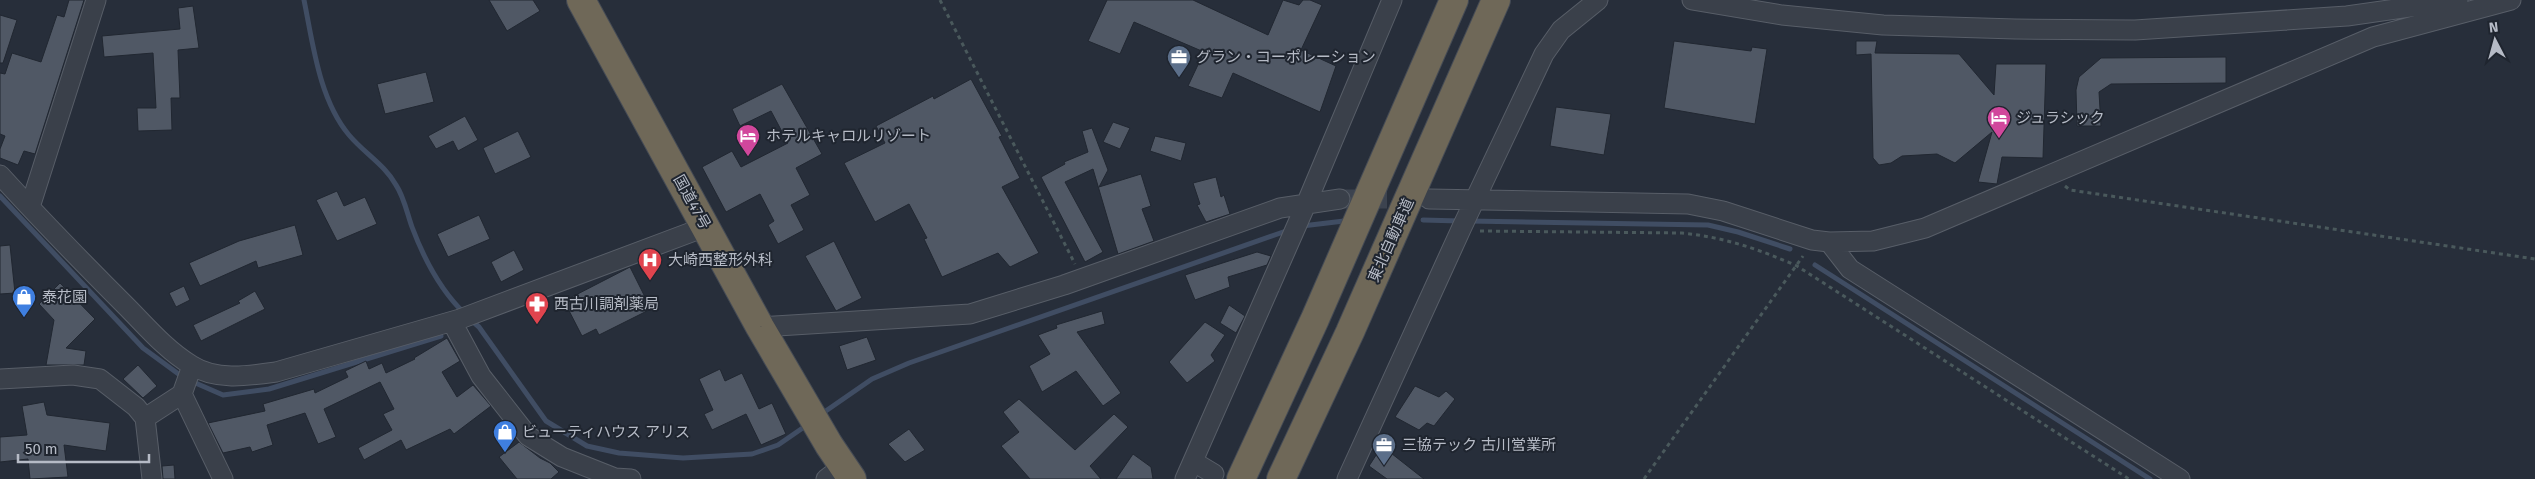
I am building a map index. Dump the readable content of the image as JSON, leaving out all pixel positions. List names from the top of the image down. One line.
{"streets":{"highway":["国道47号","東北自動車道"]},"places":{"office":["グラン・コーポレーション","三協テック 古川営業所"],"hotel":["ジュラシック","ホテルキャロルリゾート"],"hospital":["大崎西整形外科"],"shop":["泰花園","ビューティハウス アリス"],"pharmacy":["西古川調剤薬局"]},"scale_bar":"50 m","north":"top"}
